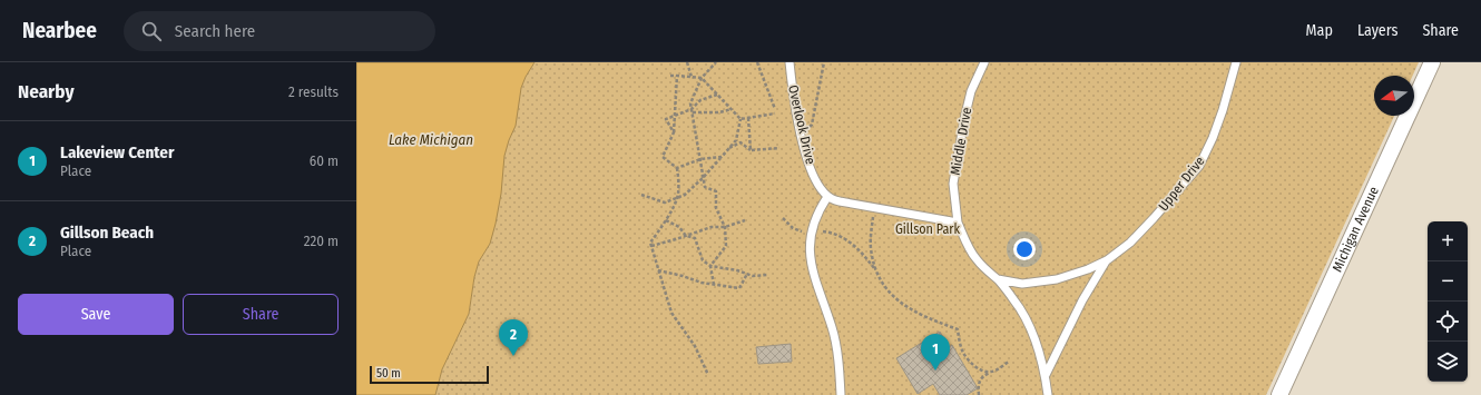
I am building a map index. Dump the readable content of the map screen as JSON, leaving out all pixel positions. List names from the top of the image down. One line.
{"streets":{"street":["Michigan Avenue"],"lane":["Overlook Drive","Middle Drive","Upper Drive"]},"water":["Lake Michigan"],"parks":["Gillson Park"],"scale_bar":"50 m","north":"left","page":{"header":"Nearbee","search":"Search here","nav":["Map","Layers","Share"],"heading":["Nearby","2 results"],"list":[{"mark":"1","name":"Lakeview Center","note":"Place","value":"60 m"},{"mark":"2","name":"Gillson Beach","note":"Place","value":"220 m"}],"map_buttons":["+","−"],"buttons":["Save","Share"],"pins":["2","1"],"scale":"50 m"}}
